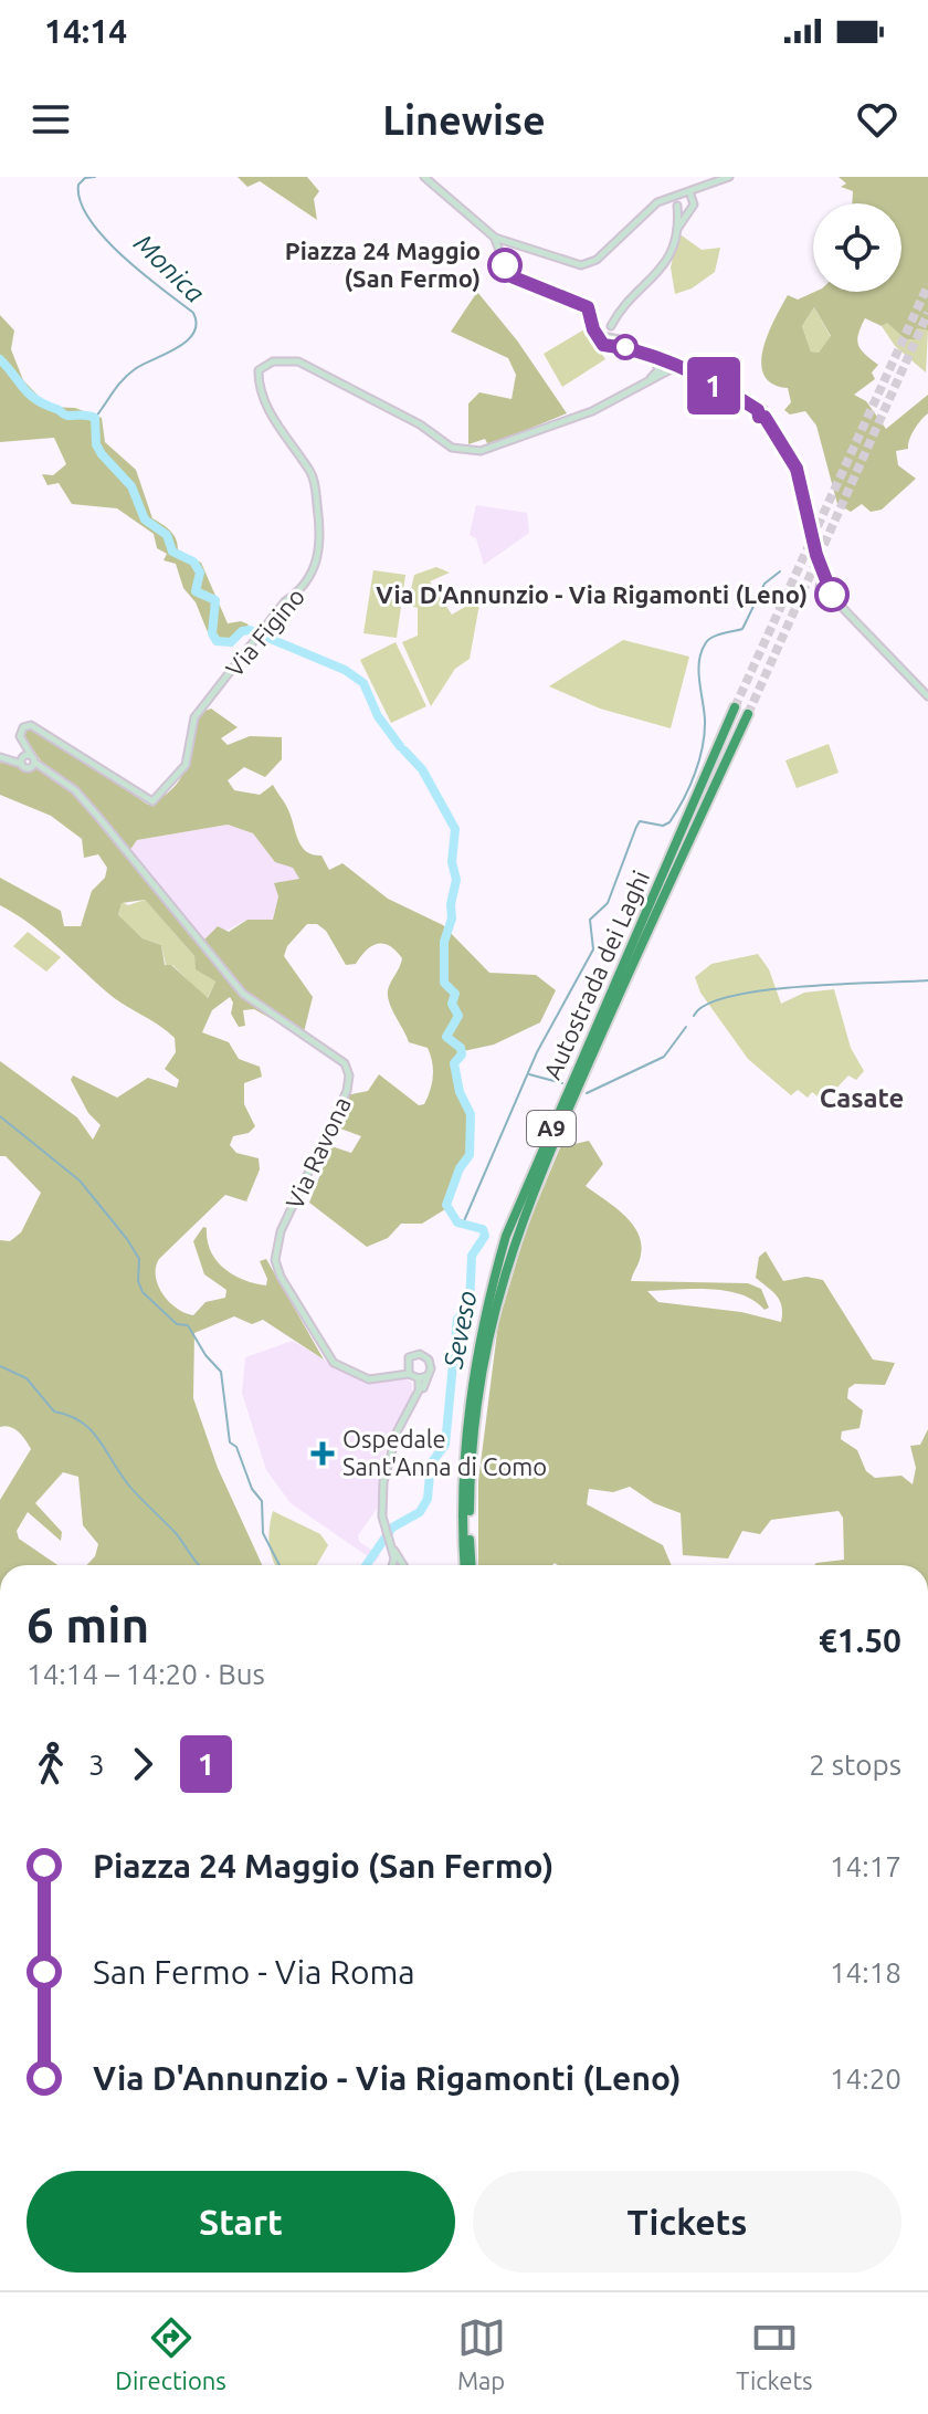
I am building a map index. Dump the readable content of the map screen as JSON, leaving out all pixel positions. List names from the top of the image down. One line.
{"streets":{"highway":["Autostrada dei Laghi","A9"],"street":["Via Figino","Via Ravona"]},"crossings":[["Via Figino","Via Ravona"]],"districts":["Casate"],"water":["Monica","Seveso"],"places":{"other":["Piazza 24 Maggio (San Fermo)","Via D'Annunzio - Via Rigamonti (Leno)"],"health":["Ospedale Sant'Anna di Como"]},"lines":["bus line 1"],"page":{"status":"14:14","header":"Linewise","on_map":"1","heading":["6 min","14:14 – 14:20 · Bus","€1.50"],"legs":["3","1","2 stops"],"list":[{"name":"Piazza 24 Maggio (San Fermo)","value":"14:17"},{"name":"San Fermo - Via Roma","value":"14:18"},{"name":"Via D'Annunzio - Via Rigamonti (Leno)","value":"14:20"}],"buttons":["Start","Tickets"],"tabs":["Directions","Map","Tickets"]}}
